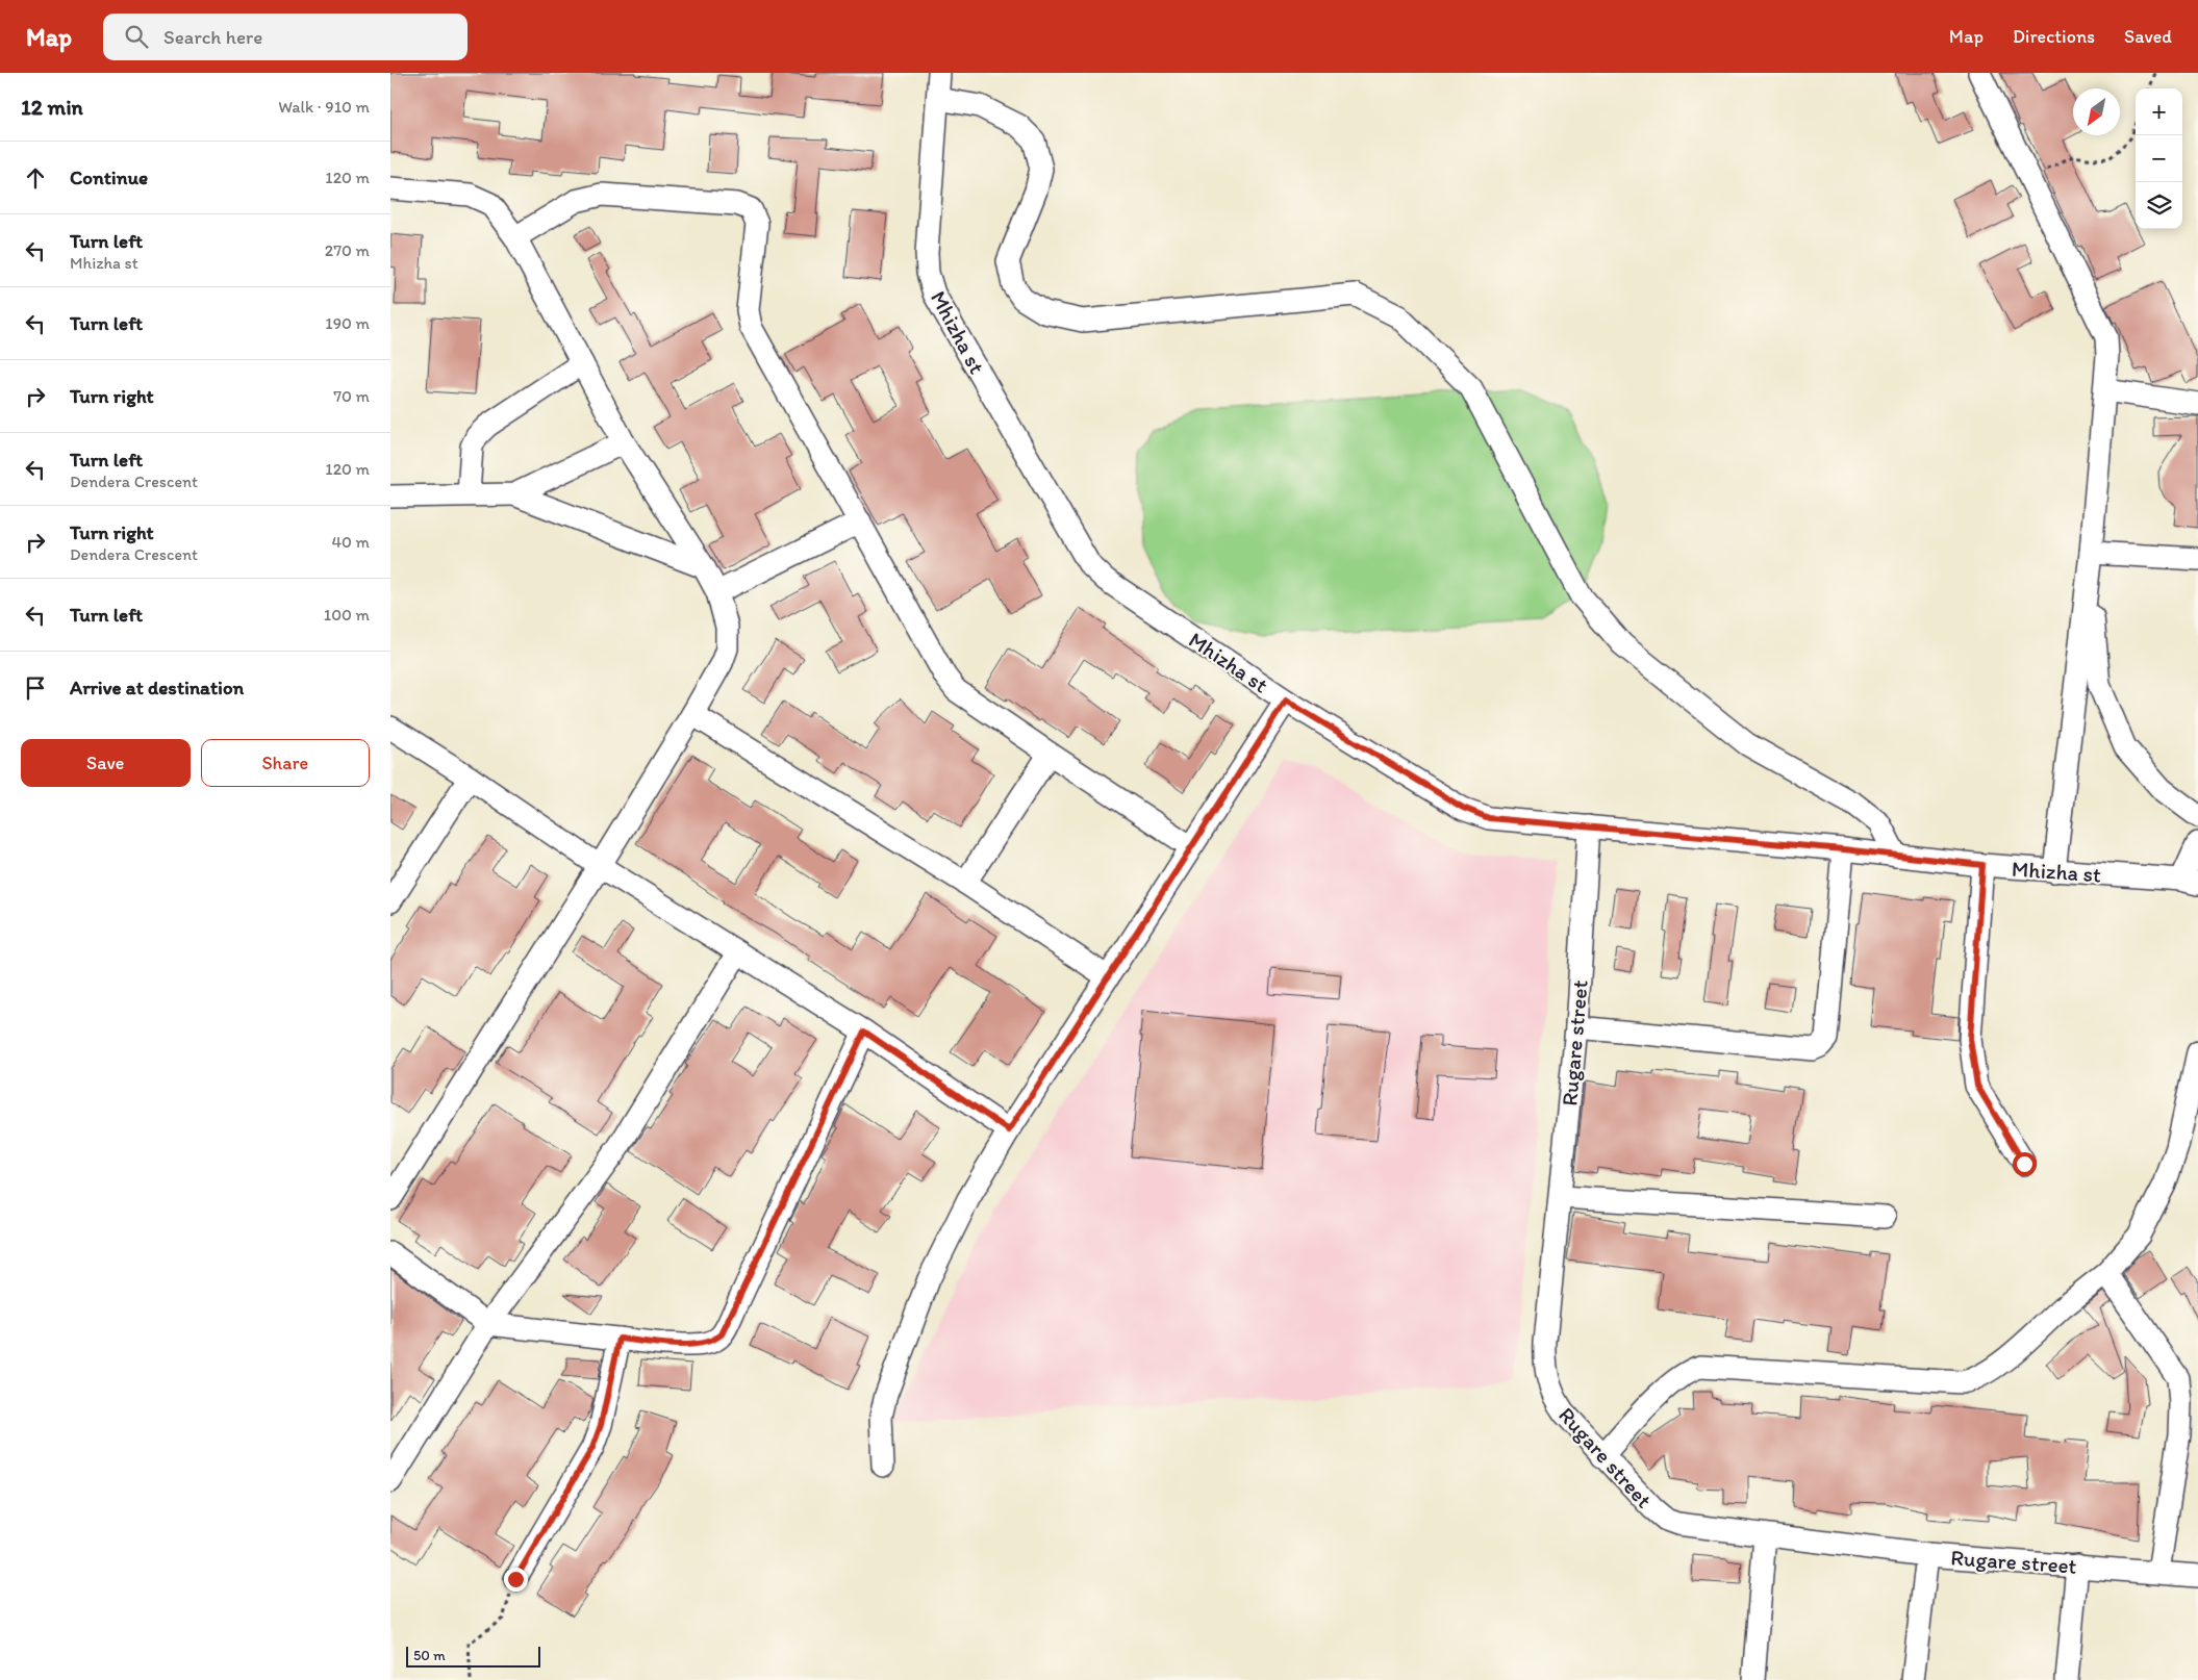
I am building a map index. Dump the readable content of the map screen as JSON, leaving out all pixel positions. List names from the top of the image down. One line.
{"streets":{"street":["Mhizha st","Rugare street"]},"crossings":[["Mhizha st","Rugare street"]],"scale_bar":"50 m","north":"bottom left","page":{"header":"Map","search":"Search here","nav":["Map","Directions","Saved"],"heading":["12 min","Walk · 910 m"],"map_buttons":["+","−"],"list":[["Continue","120 m"],["Turn left","Mhizha st","270 m"],["Turn left","190 m"],["Turn right","70 m"],["Turn left","Dendera Crescent","120 m"],["Turn right","Dendera Crescent","40 m"],["Turn left","100 m"],"Arrive at destination"],"buttons":["Save","Share"],"scale":"50 m"}}
